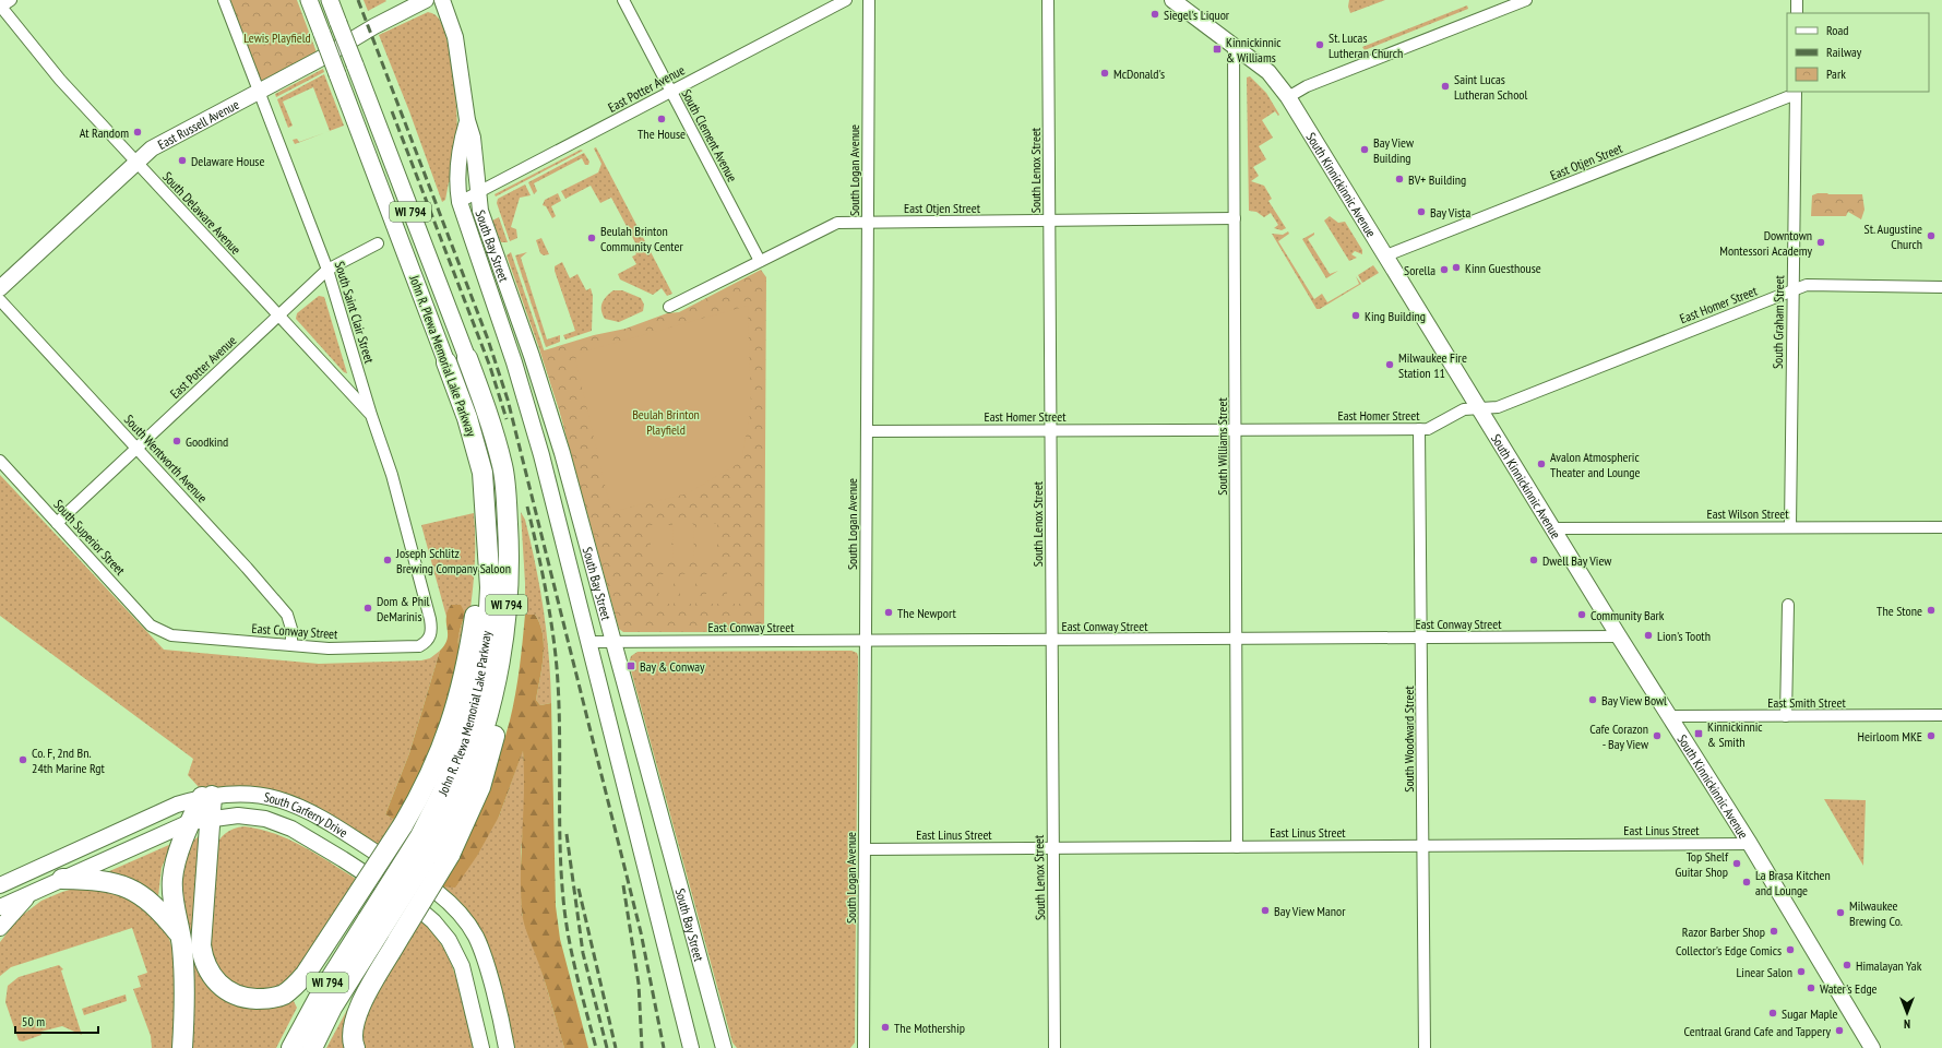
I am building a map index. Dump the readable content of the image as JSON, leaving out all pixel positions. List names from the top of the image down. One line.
{"streets":{"highway":["WI 794","John R. Plewa Memorial Lake Parkway"],"main road":["East Russell Avenue","South Kinnickinnic Avenue","South Bay Street","South Carferry Drive"],"street":["East Potter Avenue","South Clement Avenue","East Otjen Street","South Logan Avenue","South Lenox Street","South Delaware Avenue","East Homer Street","South Saint Clair Street","South Graham Street","South Williams Street","South Wentworth Avenue","East Wilson Street","South Superior Street","East Conway Street","East Smith Street","South Woodward Street","East Linus Street"]},"crossings":[["East Potter Avenue","South Clement Avenue"],["East Potter Avenue","South Delaware Avenue"],["East Potter Avenue","South Bay Street"],["East Potter Avenue","South Saint Clair Street"],["East Potter Avenue","South Wentworth Avenue"],["East Potter Avenue","South Superior Street"],["East Russell Avenue","South Delaware Avenue"],["East Russell Avenue","South Saint Clair Street"],["South Clement Avenue","East Otjen Street"],["East Otjen Street","South Logan Avenue"],["East Otjen Street","South Lenox Street"],["East Otjen Street","South Kinnickinnic Avenue"],["East Otjen Street","South Graham Street"],["East Otjen Street","South Williams Street"],["South Logan Avenue","East Homer Street"],["South Logan Avenue","East Conway Street"],["South Logan Avenue","East Linus Street"],["South Lenox Street","East Homer Street"],["South Lenox Street","East Conway Street"],["South Lenox Street","East Linus Street"],["South Kinnickinnic Avenue","East Homer Street"],["South Kinnickinnic Avenue","South Williams Street"],["South Kinnickinnic Avenue","East Wilson Street"],["South Kinnickinnic Avenue","East Conway Street"],["South Kinnickinnic Avenue","East Smith Street"],["South Kinnickinnic Avenue","East Linus Street"],["South Delaware Avenue","South Saint Clair Street"],["South Bay Street","East Conway Street"],["East Homer Street","South Graham Street"],["East Homer Street","South Williams Street"],["East Homer Street","South Woodward Street"],["South Saint Clair Street","East Conway Street"],["South Graham Street","East Wilson Street"],["South Williams Street","East Conway Street"],["South Williams Street","East Linus Street"],["South Wentworth Avenue","East Conway Street"],["South Superior Street","East Conway Street"],["East Conway Street","South Woodward Street"],["South Woodward Street","East Linus Street"]],"parks":["Lewis Playfield","Beulah Brinton Playfield"],"places":{"other":["Siegel's Liquor","St. Lucas Lutheran Church","McDonald's","Saint Lucas Lutheran School","The House","At Random","Bay View Building","Delaware House","BV+ Building","Bay Vista","St. Augustine Church","Beulah Brinton Community Center","Downtown Montessori Academy","Kinn Guesthouse","Sorella","King Building","Milwaukee Fire Station 11","Goodkind","Avalon Atmospheric Theater and Lounge","Joseph Schlitz Brewing Company Saloon","Dwell Bay View","Dom & Phil DeMarinis","The Stone","The Newport","Community Bark","Lion's Tooth","Bay View Bowl","Cafe Corazon - Bay View","Heirloom MKE","Co. F, 2nd Bn. 24th Marine Rgt","Top Shelf Guitar Shop","La Brasa Kitchen and Lounge","Bay View Manor","Milwaukee Brewing Co.","Razor Barber Shop","Collector's Edge Comics","Himalayan Yak","Linear Salon","Water's Edge","Sugar Maple","The Mothership","Centraal Grand Cafe and Tappery"],"transit":["Kinnickinnic & Williams","Bay & Conway","Kinnickinnic & Smith"]},"legend":["Road","Railway","Park"],"scale_bar":"50 m","north":"bottom"}
